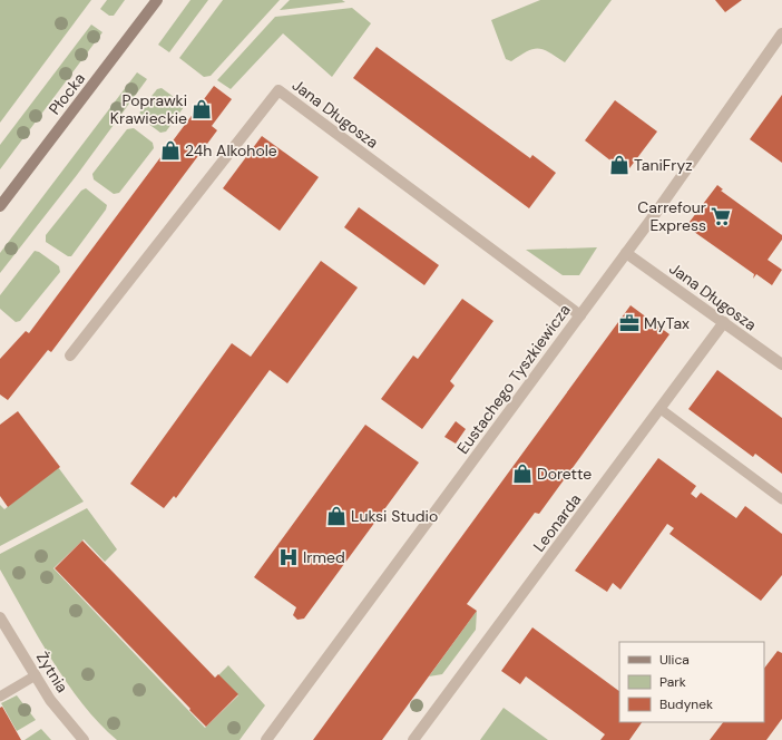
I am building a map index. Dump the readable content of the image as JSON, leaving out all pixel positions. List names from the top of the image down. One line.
{"streets":{"street":["Płocka","Jana Długosza","Eustachego Tyszkiewicza","Leonarda","Żytnia"]},"crossings":[["Jana Długosza","Eustachego Tyszkiewicza"],["Jana Długosza","Leonarda"]],"places":{"shop":["Poprawki Krawieckie","24h Alkohole","TaniFryz","Dorette","Luksi Studio"],"supermarket":["Carrefour Express"],"office":["MyTax"],"hospital":["Irmed"]},"legend":["Ulica","Park","Budynek"]}
